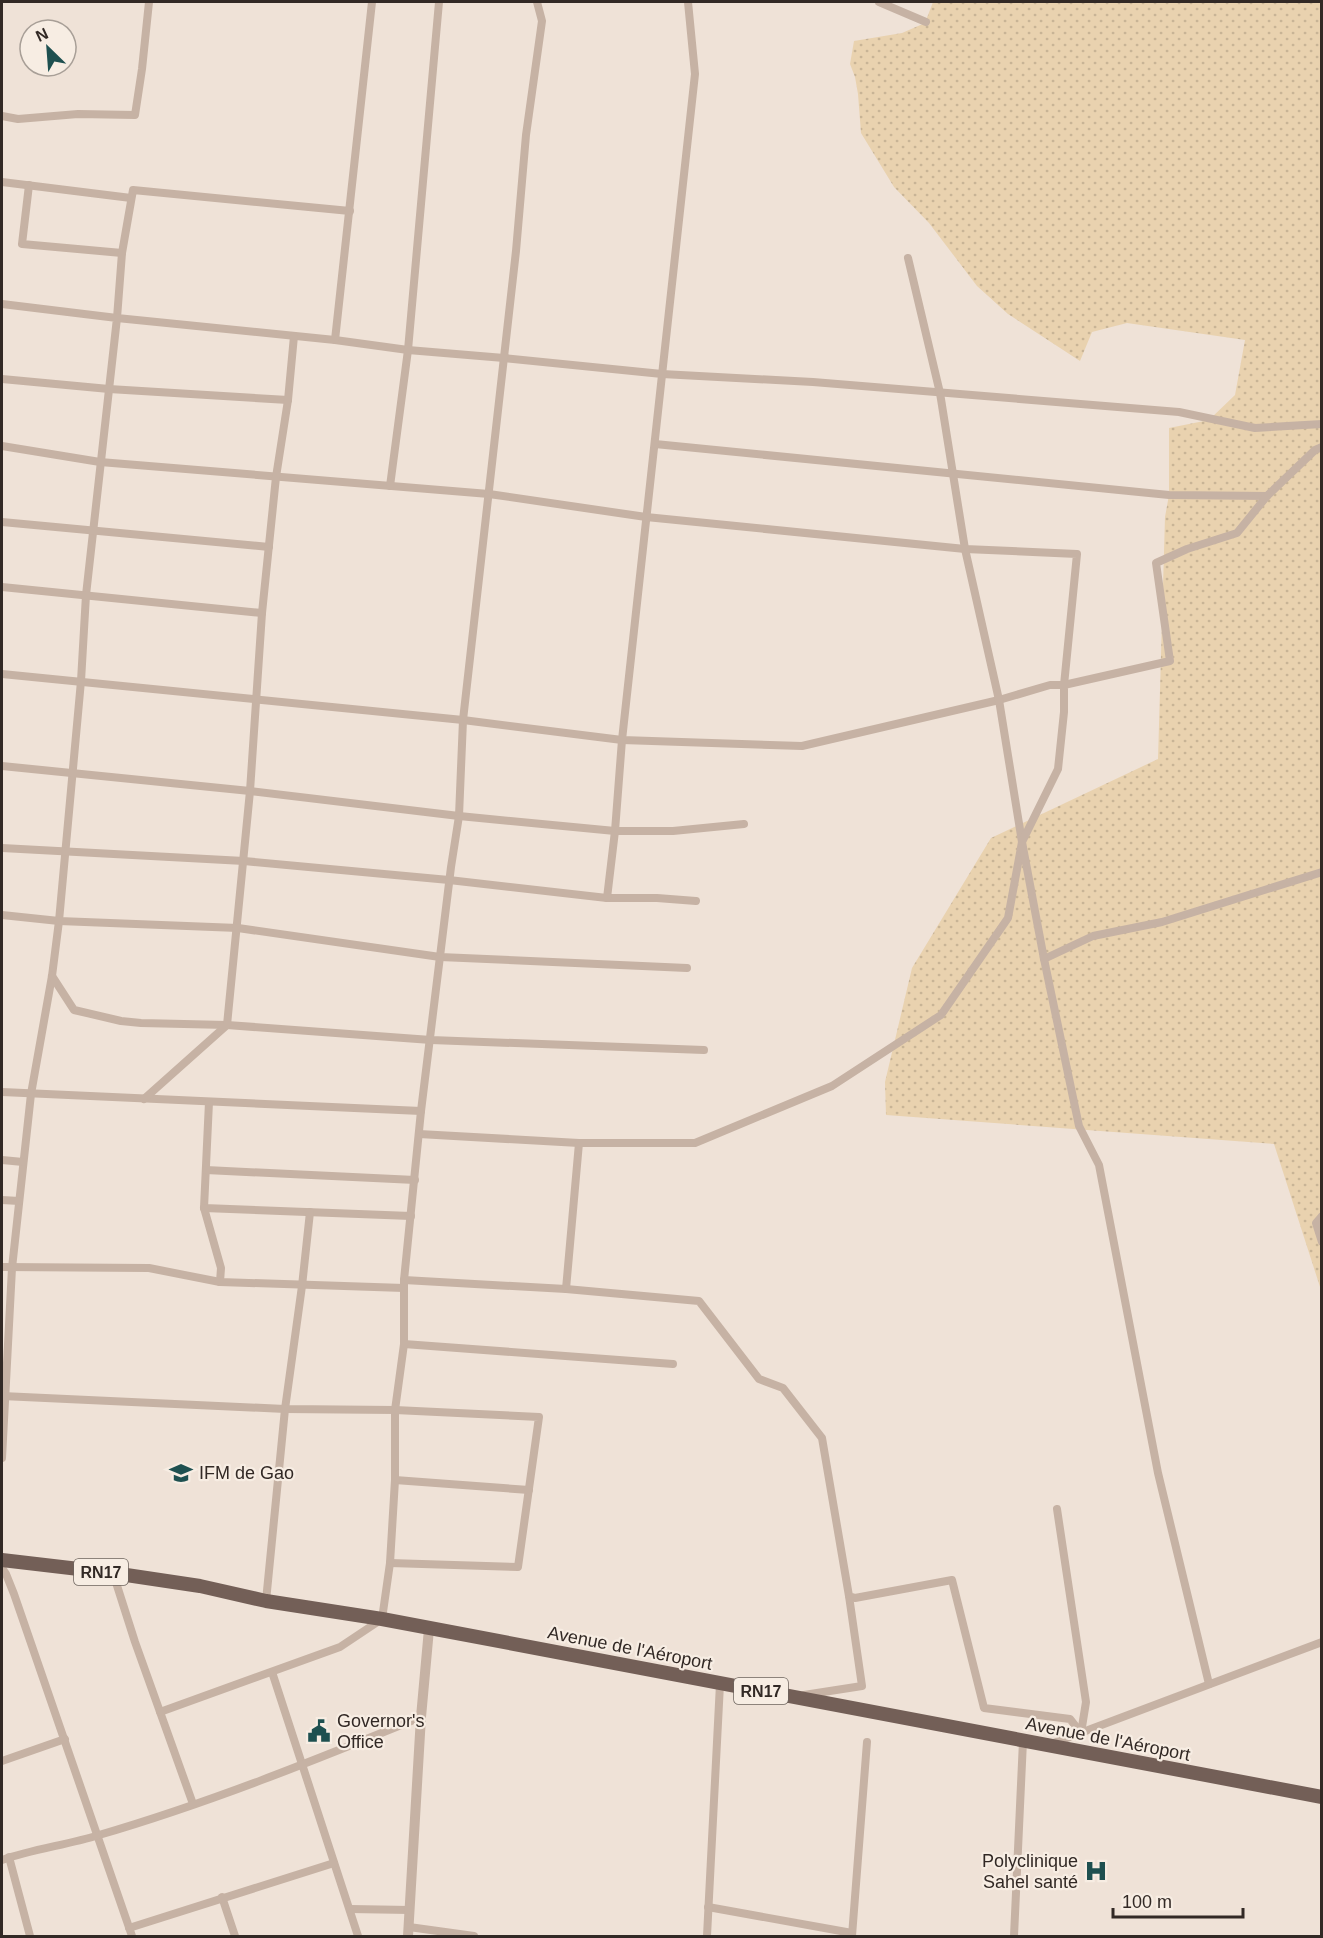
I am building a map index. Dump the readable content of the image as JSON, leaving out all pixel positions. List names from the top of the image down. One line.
{"streets":{"main road":["RN17","Avenue de l'Aéroport"]},"places":{"school or university":["IFM de Gao"],"public building":["Governor's Office"],"hospital":["Polyclinique Sahel santé"]},"scale_bar":"100 m","north":"top left"}
